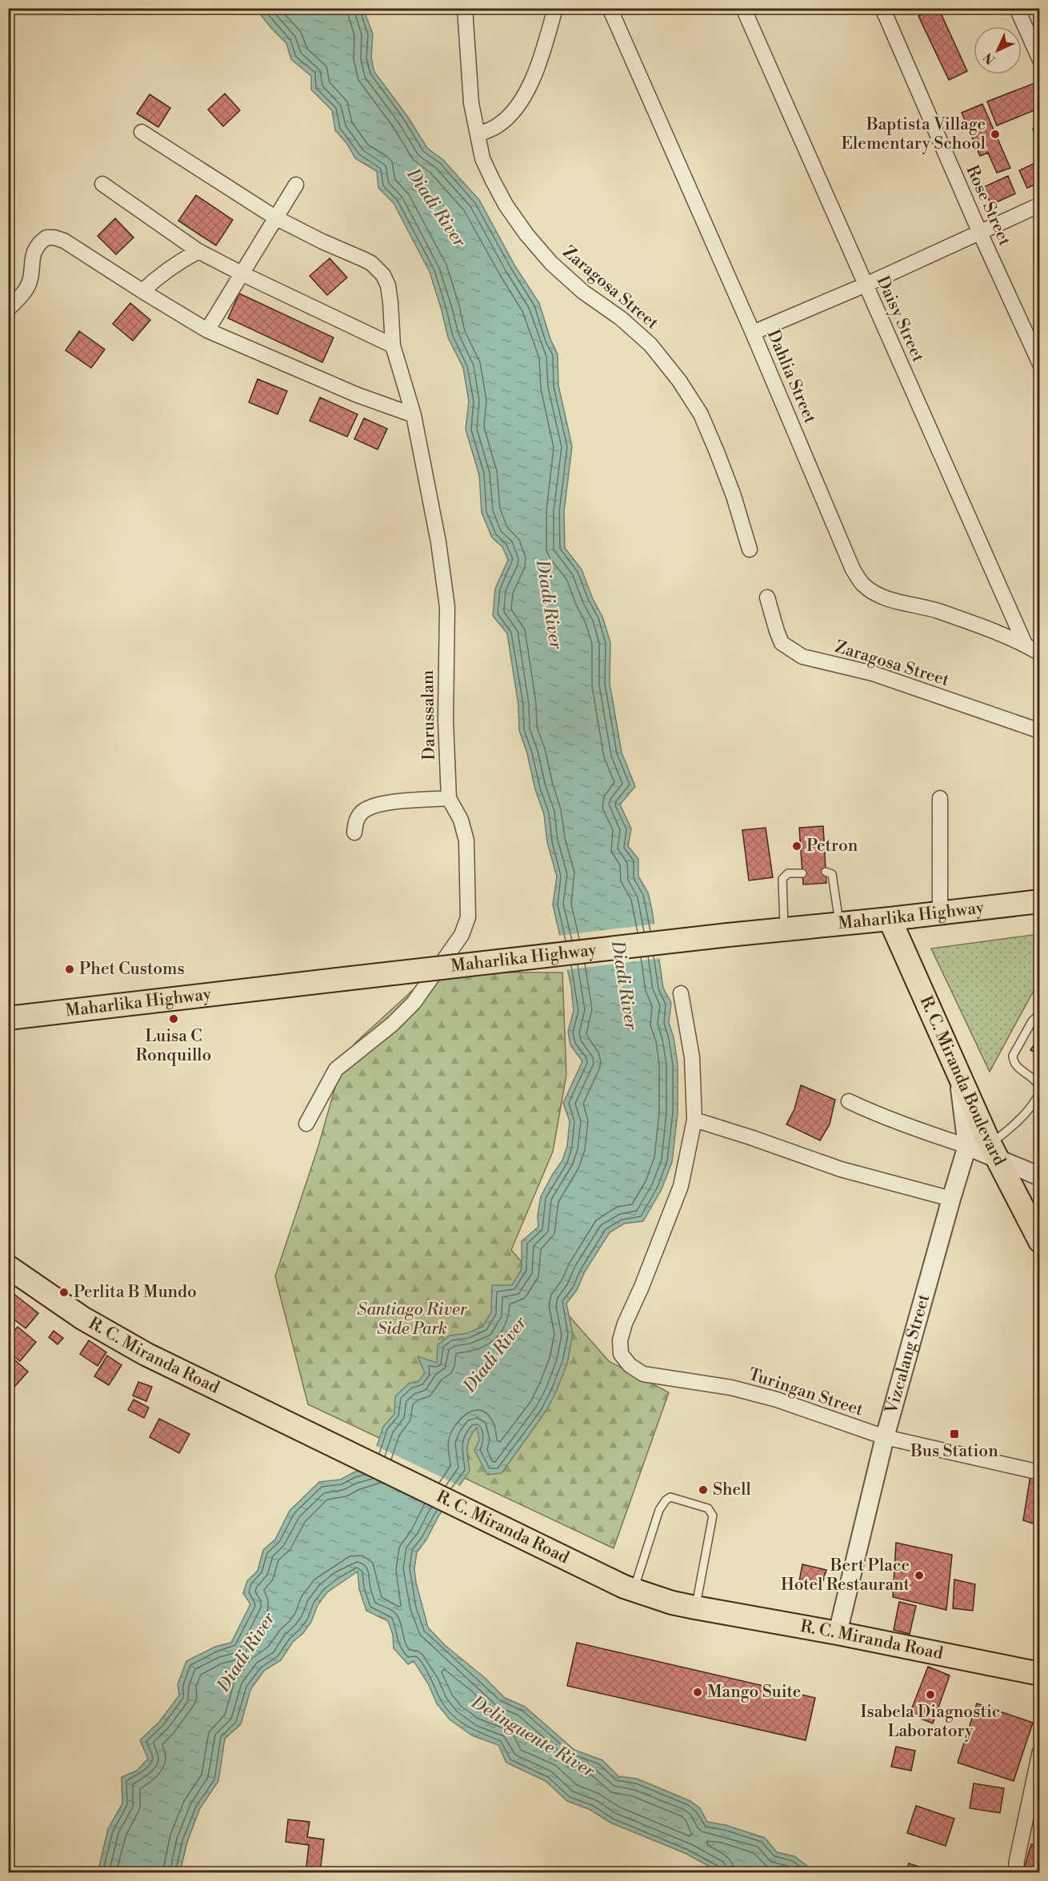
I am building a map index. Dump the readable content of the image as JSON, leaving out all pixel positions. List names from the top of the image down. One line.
{"streets":{"main road":["Maharlika Highway","R. C. Miranda Boulevard","R. C. Miranda Road"],"street":["Rose Street","Zaragosa Street","Daisy Street","Dahlia Street","Darussalam","Vizcalang Street","Turingan Street"]},"crossings":[["Daisy Street","Dahlia Street"],["Maharlika Highway","R. C. Miranda Boulevard"],["R. C. Miranda Boulevard","Vizcalang Street"],["Vizcalang Street","R. C. Miranda Road"],["Vizcalang Street","Turingan Street"]],"water":["Diadi River","Delinguente River"],"parks":["Santiago River Side Park"],"places":{"other":["Baptista Village Elementary School","Petron","Phet Customs","Luisa C Ronquillo","Perlita B Mundo","Shell","Bert Place Hotel Restaurant","Mango Suite","Isabela Diagnostic Laboratory"],"transit":["Bus Station"]},"north":"bottom left"}
